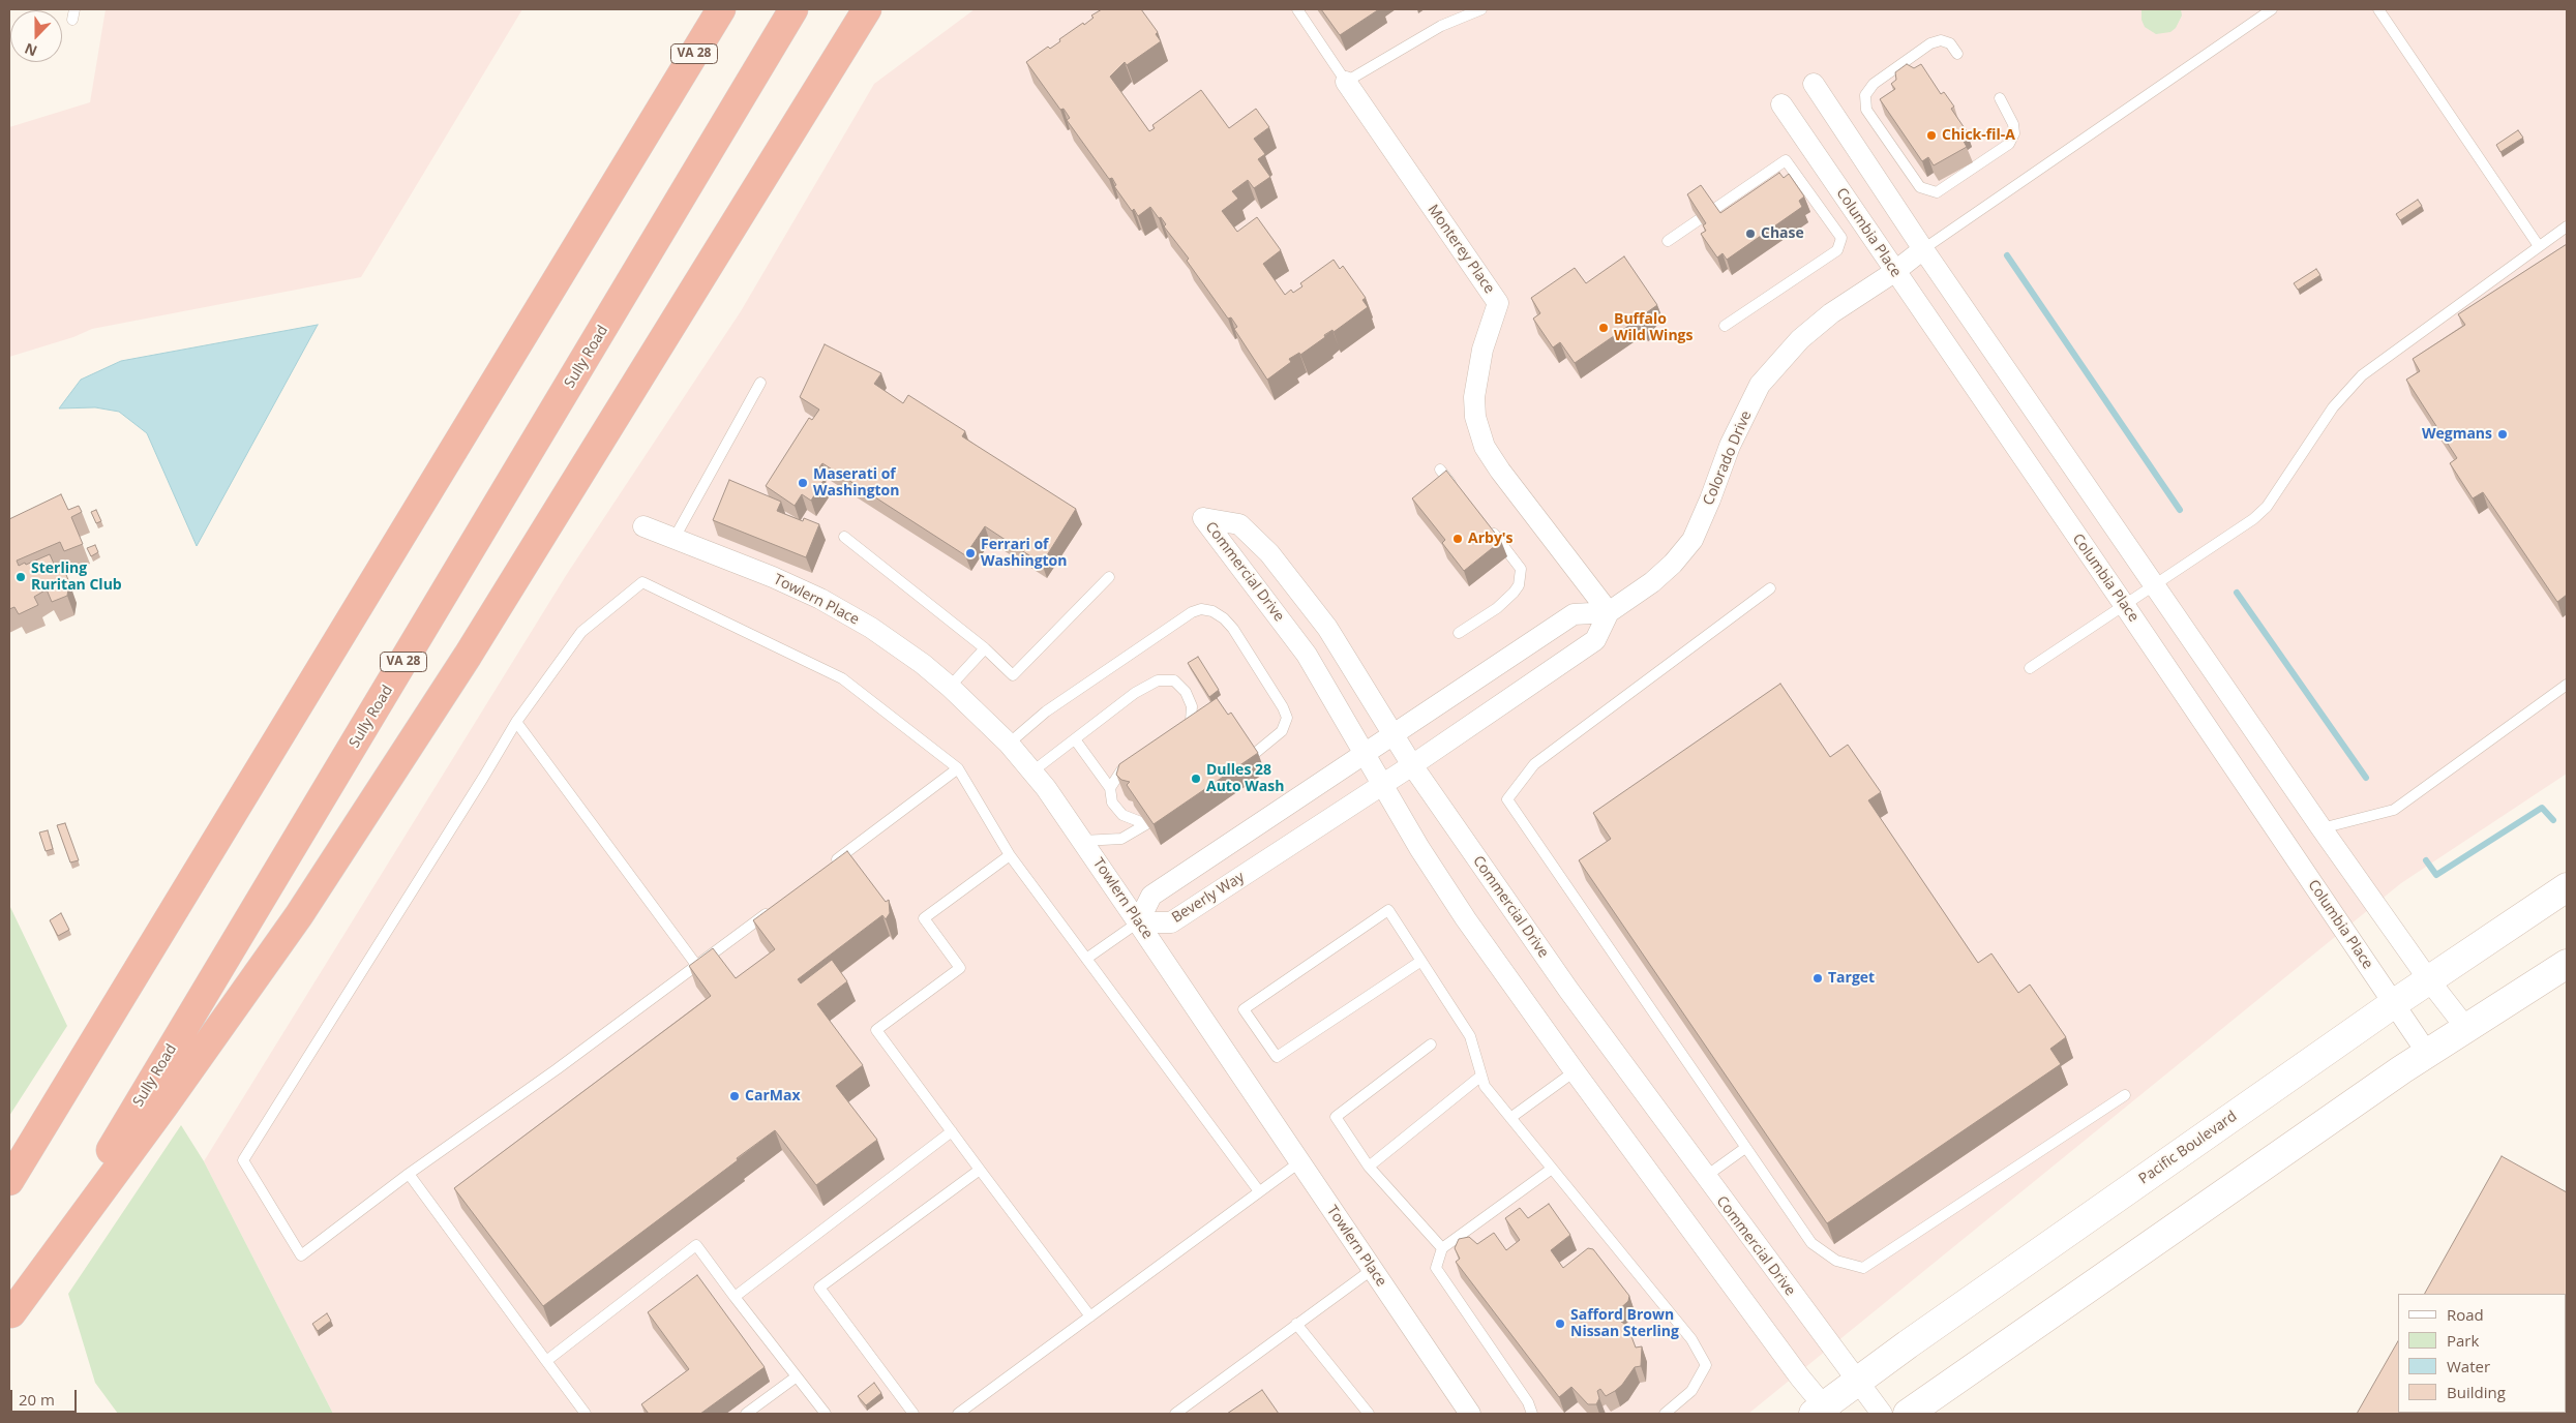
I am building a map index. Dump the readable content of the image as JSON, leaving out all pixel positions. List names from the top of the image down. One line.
{"streets":{"highway":["VA 28","Sully Road"],"main road":["Pacific Boulevard"],"street":["Columbia Place","Monterey Place","Colorado Drive","Commercial Drive","Towlern Place","Beverly Way"]},"crossings":[["Columbia Place","Colorado Drive"],["Columbia Place","Pacific Boulevard"],["Monterey Place","Colorado Drive"],["Commercial Drive","Beverly Way"],["Commercial Drive","Pacific Boulevard"],["Towlern Place","Beverly Way"]],"places":["Chick-fil-A","Chase","Buffalo Wild Wings","Wegmans","Maserati of Washington","Arby's","Ferrari of Washington","Sterling Ruritan Club","Dulles 28 Auto Wash","Target","CarMax","Safford Brown Nissan Sterling"],"legend":["Road","Park","Water","Building"],"scale_bar":"20 m","north":"bottom"}
